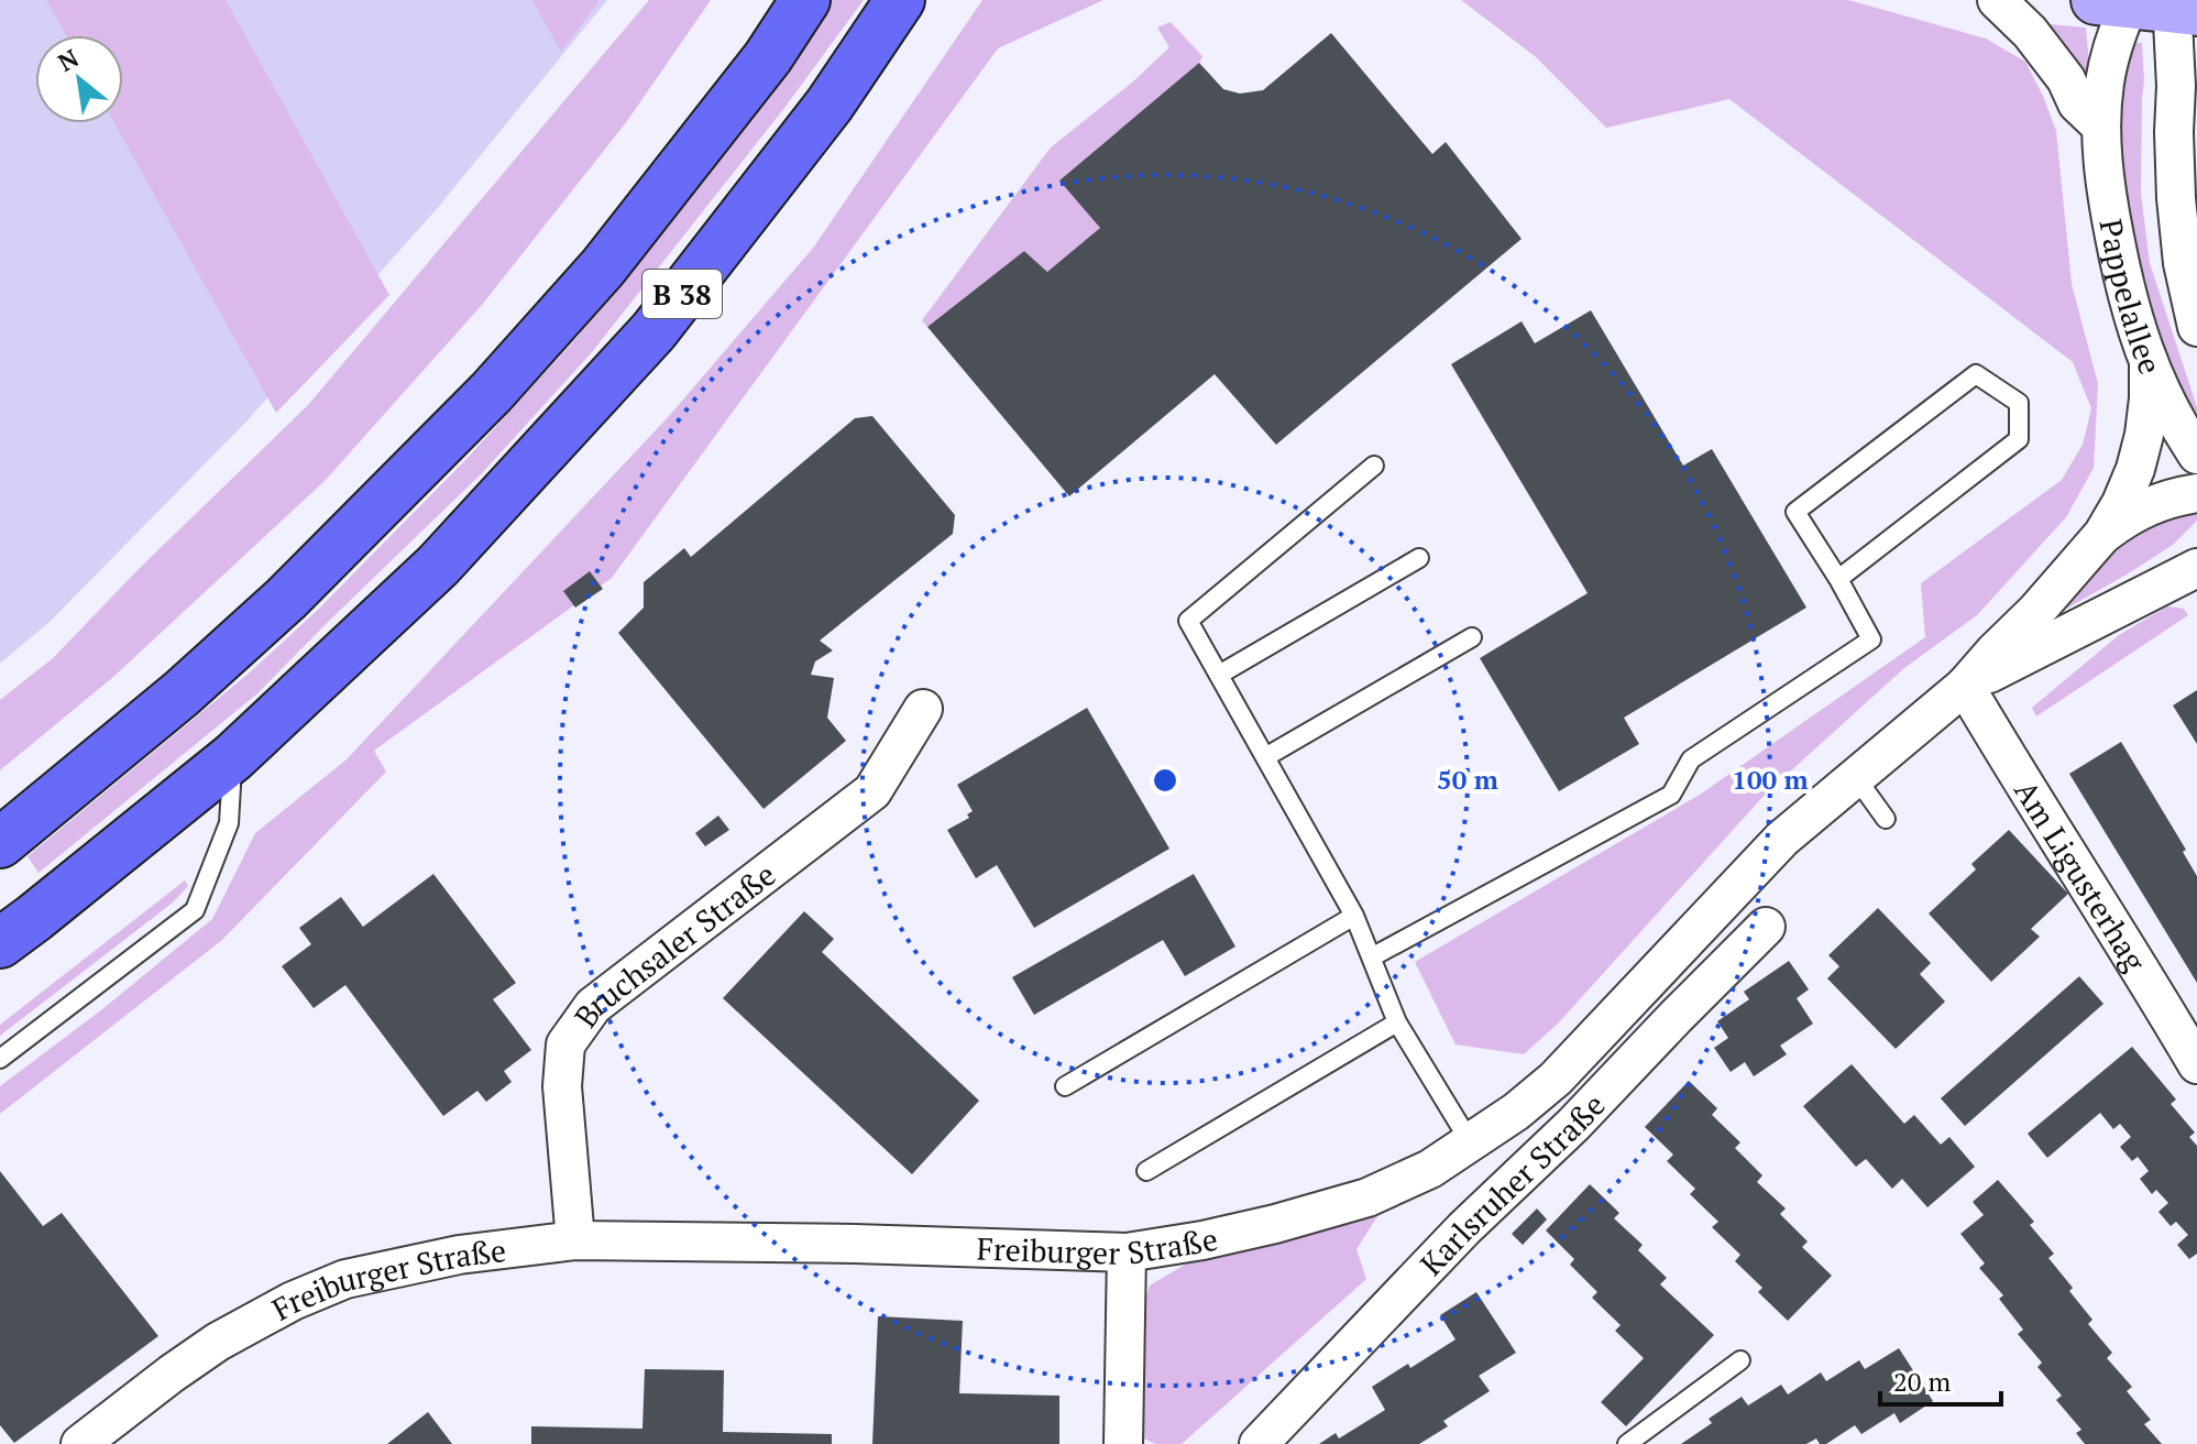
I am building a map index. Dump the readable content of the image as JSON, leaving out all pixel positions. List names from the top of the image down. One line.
{"streets":{"main road":["B 38"],"street":["Pappelallee","Am Ligusterhag","Bruchsaler Straße","Karlsruher Straße","Freiburger Straße"]},"crossings":[["Pappelallee","Freiburger Straße"],["Am Ligusterhag","Freiburger Straße"],["Bruchsaler Straße","Freiburger Straße"]],"scale_bar":"20 m","north":"top left","rings":["50 m","100 m"]}
